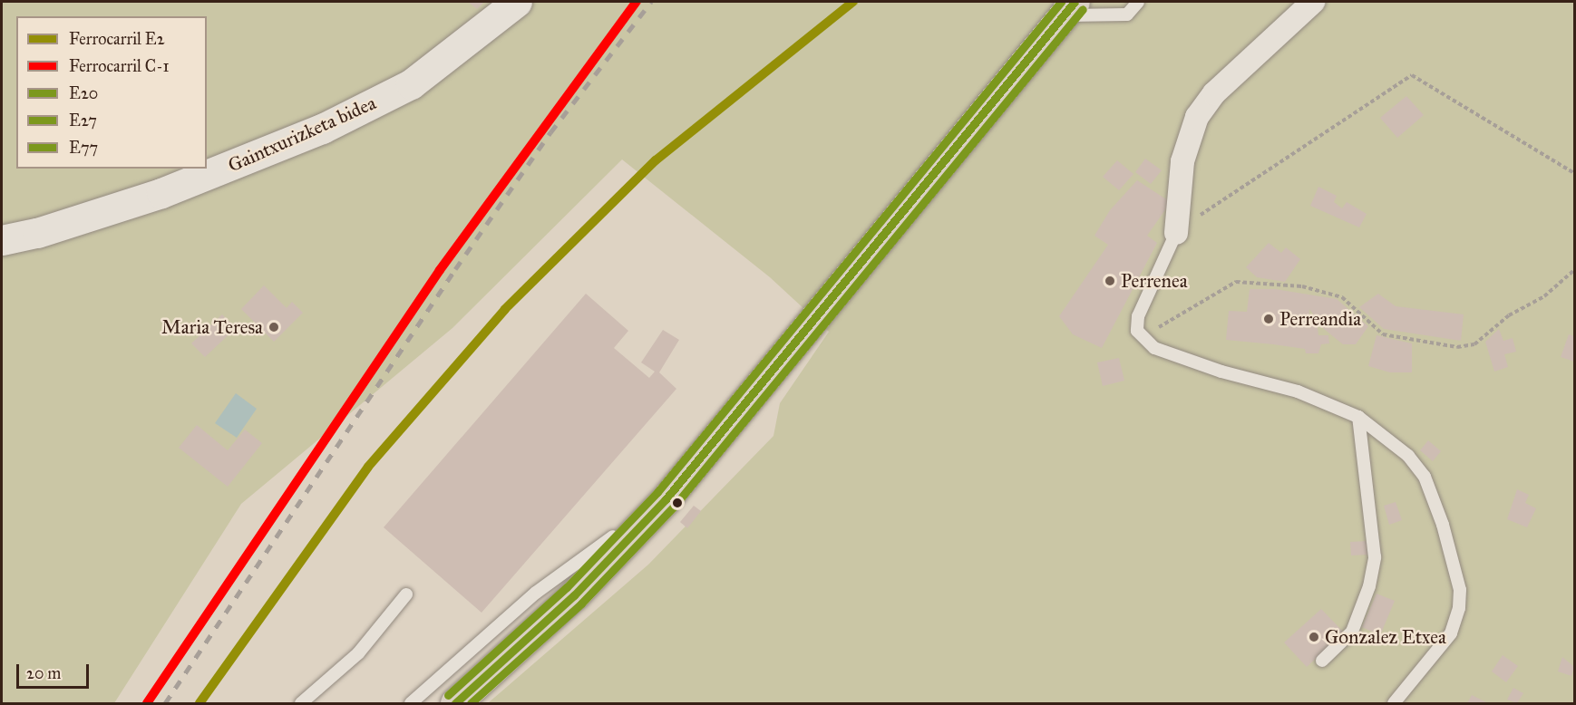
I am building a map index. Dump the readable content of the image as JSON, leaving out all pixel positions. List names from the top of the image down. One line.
{"streets":{"main road":["Gaintxurizketa bidea"]},"places":["Perrenea","Perreandia","Maria Teresa","Gonzalez Etxea"],"lines":["rail line E2","rail line C-1","transit line E20","transit line E77","transit line E27"],"legend":["Ferrocarril E2","Ferrocarril C-1","E20","E27","E77"],"scale_bar":"20 m"}
